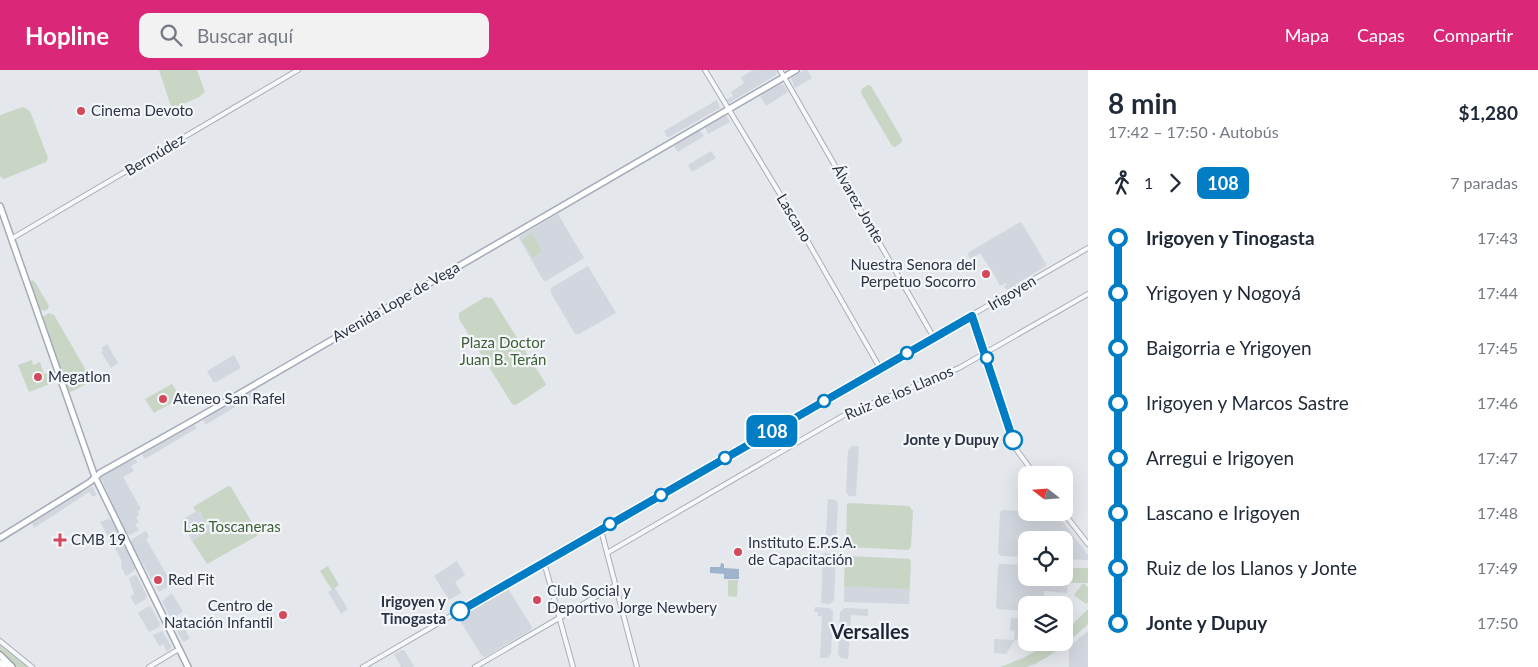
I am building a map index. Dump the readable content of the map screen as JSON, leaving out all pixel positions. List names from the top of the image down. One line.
{"streets":{"main road":["Avenida Lope de Vega"],"street":["Bermúdez","Álvarez Jonte","Lascano","Irigoyen","Ruiz de los Llanos"]},"crossings":[["Álvarez Jonte","Irigoyen"],["Álvarez Jonte","Avenida Lope de Vega"],["Lascano","Irigoyen"],["Lascano","Avenida Lope de Vega"]],"districts":["Versalles"],"parks":["Plaza Doctor Juan B. Terán","Las Toscaneras"],"places":{"other":["Cinema Devoto","Nuestra Senora del Perpetuo Socorro","Megatlon","Ateneo San Rafel","Jonte y Dupuy","Instituto E.P.S.A. de Capacitación","Red Fit","Club Social y Deportivo Jorge Newbery","Irigoyen y Tinogasta","Centro de Natación Infantil"],"health":["CMB 19"]},"lines":["bus line 108"],"north":"left","page":{"header":"Hopline","search":"Buscar aquí","nav":["Mapa","Capas","Compartir"],"on_map":"108","heading":["8 min","17:42 – 17:50 · Autobús","$1,280"],"legs":["1","108","7 paradas"],"list":[{"name":"Irigoyen y Tinogasta","value":"17:43"},{"name":"Yrigoyen y Nogoyá","value":"17:44"},{"name":"Baigorria e Yrigoyen","value":"17:45"},{"name":"Irigoyen y Marcos Sastre","value":"17:46"},{"name":"Arregui e Irigoyen","value":"17:47"},{"name":"Lascano e Irigoyen","value":"17:48"},{"name":"Ruiz de los Llanos y Jonte","value":"17:49"},{"name":"Jonte y Dupuy","value":"17:50"}]}}
